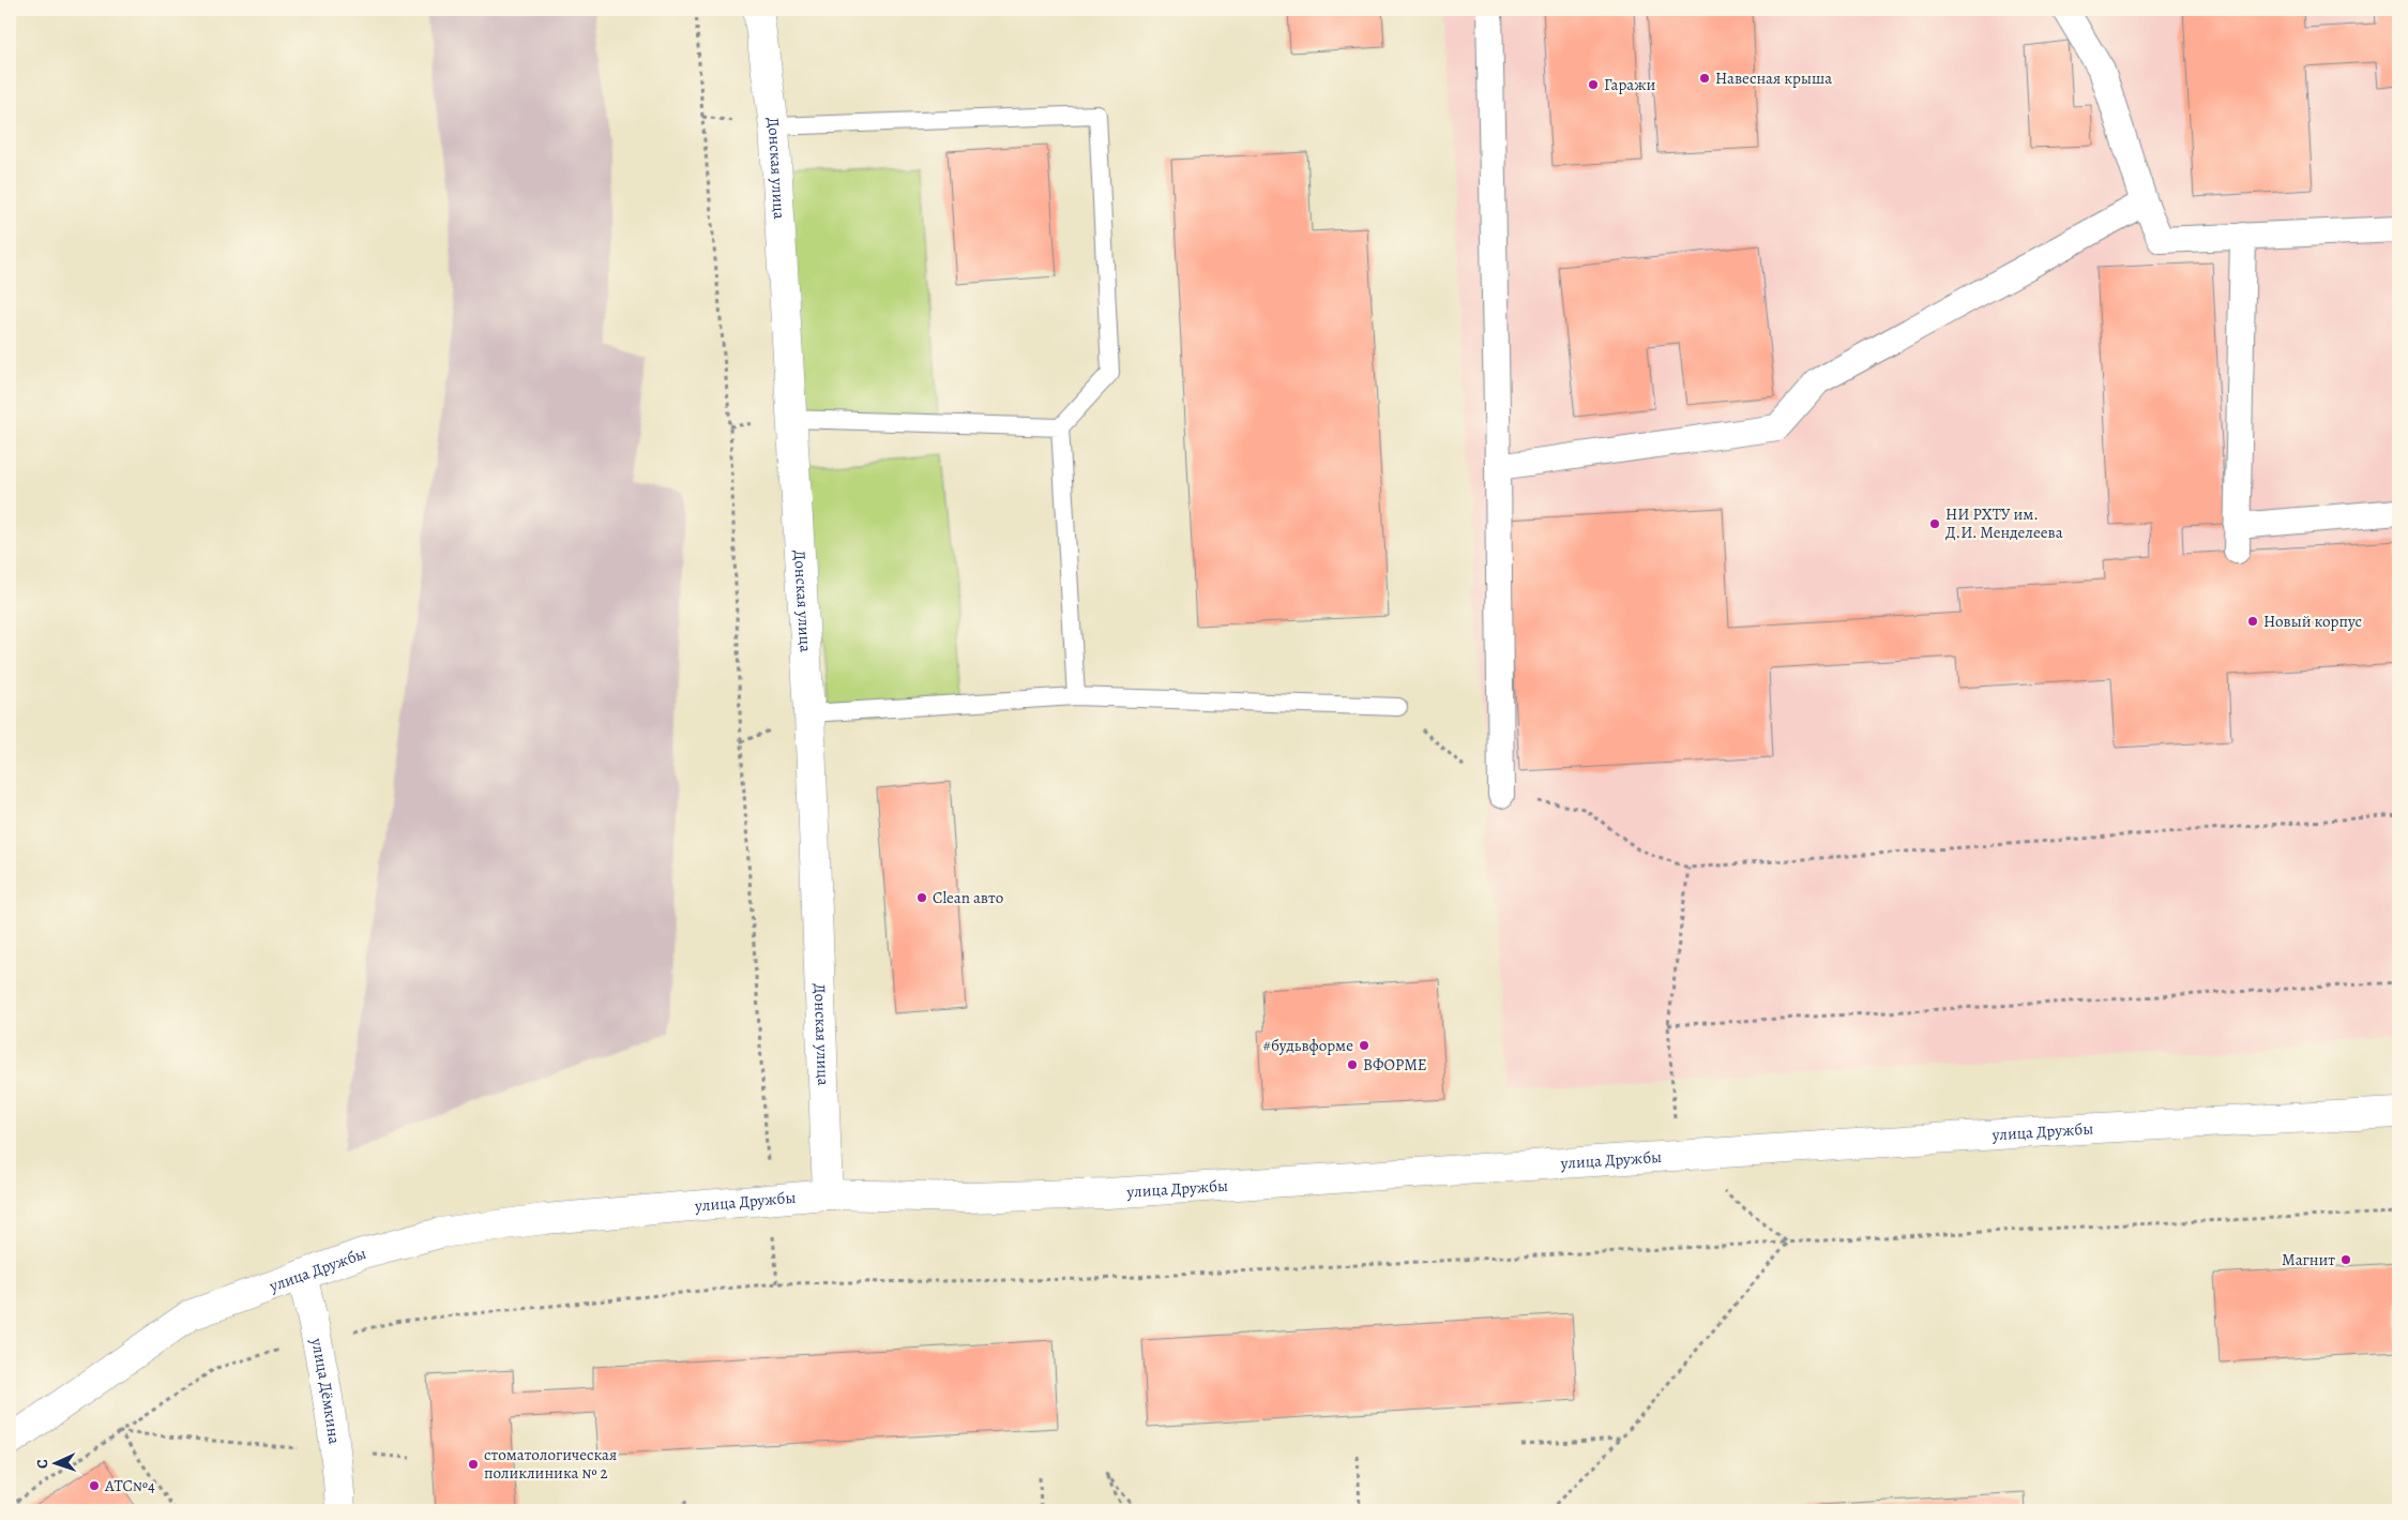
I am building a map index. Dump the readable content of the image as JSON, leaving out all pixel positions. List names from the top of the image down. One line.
{"streets":{"street":["Донская улица","улица Дружбы","улица Дёмкина"]},"crossings":[["Донская улица","улица Дружбы"],["улица Дружбы","улица Дёмкина"]],"places":["Навесная крыша","Гаражи","НИ РХТУ им. Д.И. Менделеева","Новый корпус","Сlean авто","#будьвформе","ВФОРМЕ","Магнит","стоматологическая поликлиника № 2","АТС№4"],"north":"left"}
